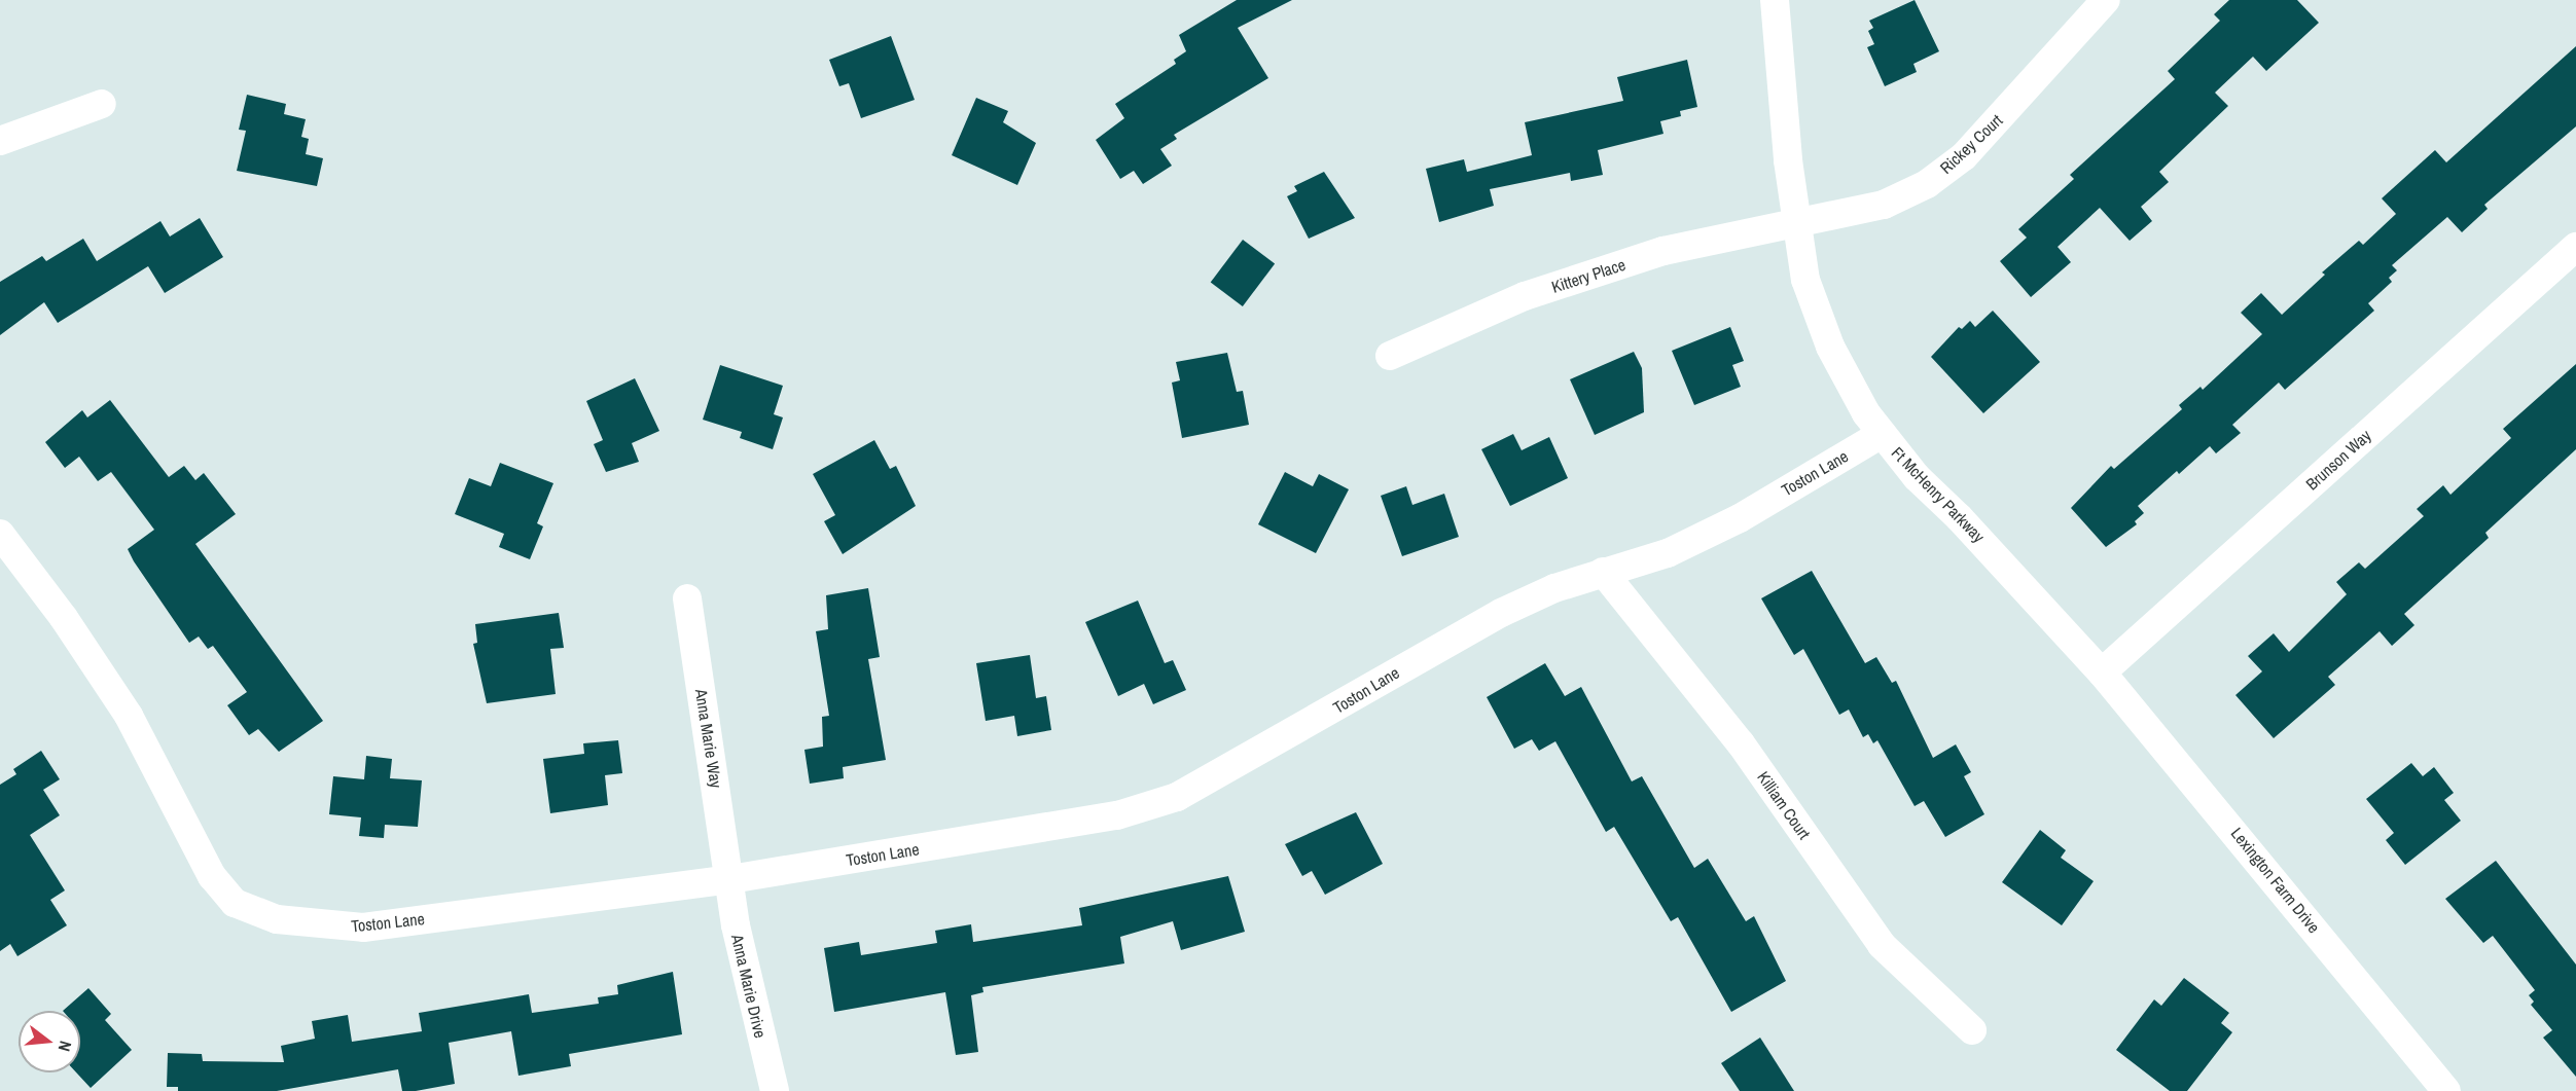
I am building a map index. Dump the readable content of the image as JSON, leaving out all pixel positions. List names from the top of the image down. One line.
{"streets":{"street":["Rickey Court","Kittery Place","Brunson Way","Toston Lane","Ft McHenry Parkway","Anna Marie Way","Killiam Court","Lexington Farm Drive","Anna Marie Drive"]},"crossings":[["Rickey Court","Kittery Place"],["Rickey Court","Ft McHenry Parkway"],["Kittery Place","Ft McHenry Parkway"],["Brunson Way","Ft McHenry Parkway"],["Brunson Way","Lexington Farm Drive"],["Toston Lane","Ft McHenry Parkway"],["Toston Lane","Anna Marie Way"],["Toston Lane","Killiam Court"],["Toston Lane","Anna Marie Drive"],["Ft McHenry Parkway","Lexington Farm Drive"],["Anna Marie Way","Anna Marie Drive"]],"north":"right"}
